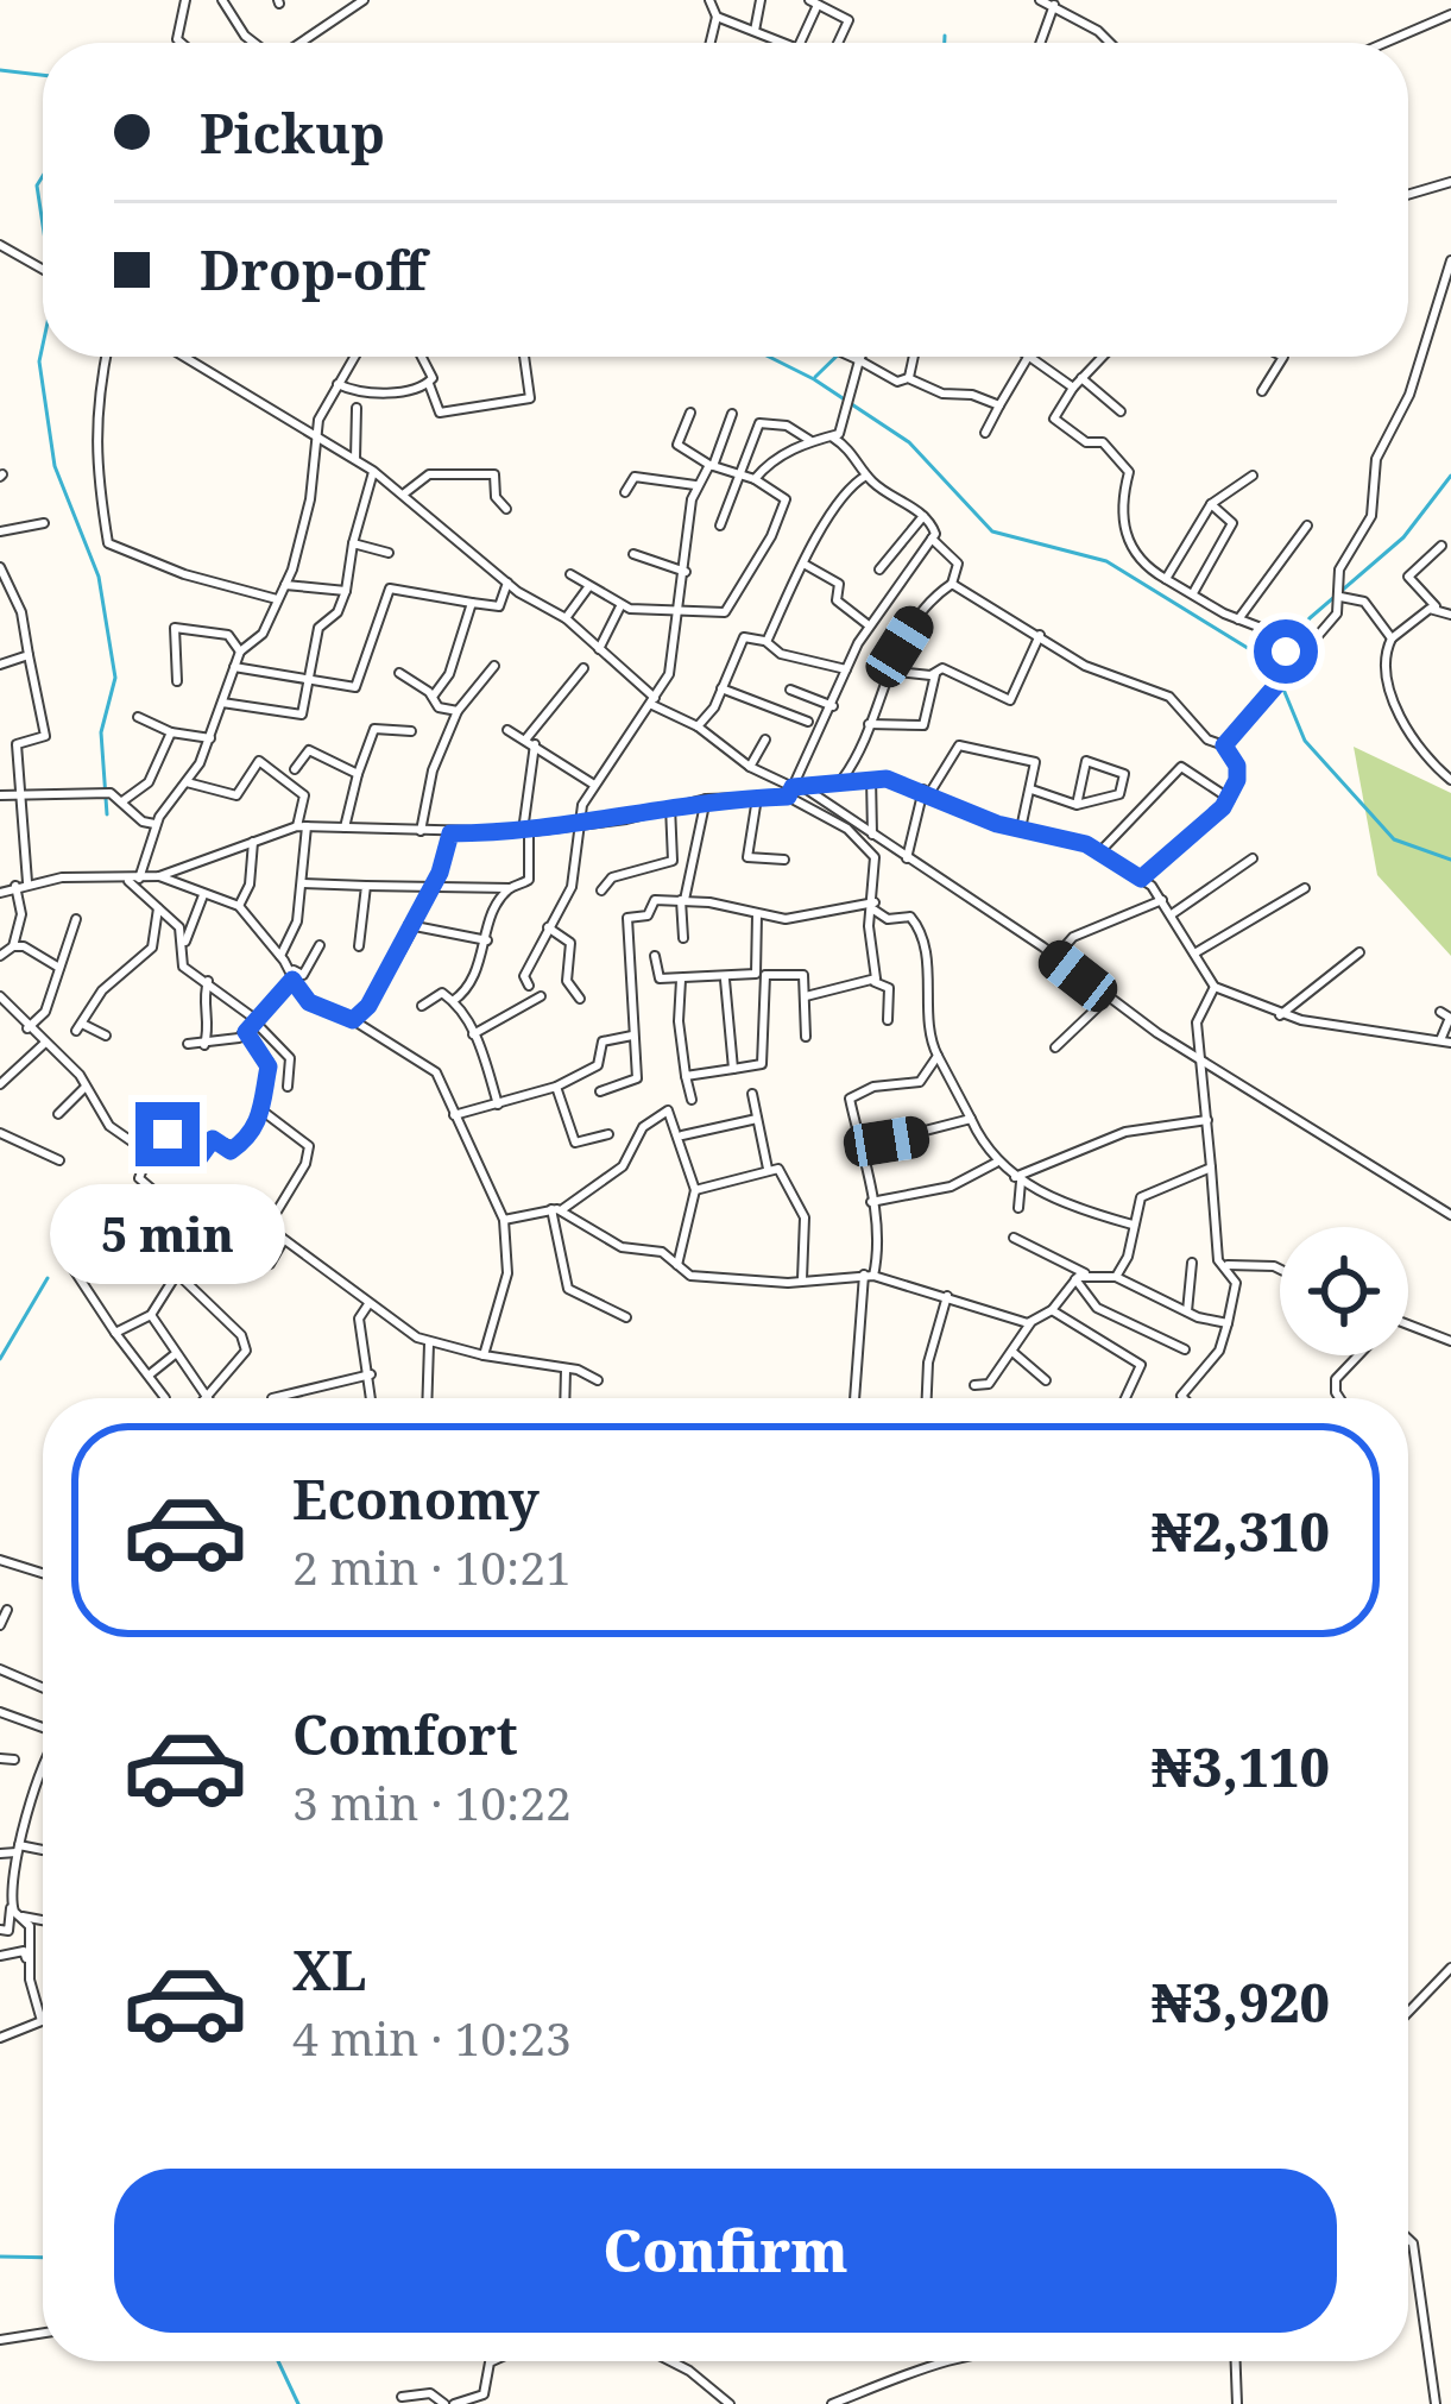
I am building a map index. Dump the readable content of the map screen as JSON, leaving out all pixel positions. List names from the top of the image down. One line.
{"page":{"banner":["Pickup","Drop-off"],"bubble":"5 min","list":[{"name":"Economy","note":"2 min · 10:21","value":"₦2,310"},{"name":"Comfort","note":"3 min · 10:22","value":"₦3,110"},{"name":"XL","note":"4 min · 10:23","value":"₦3,920"}],"buttons":"Confirm"}}
